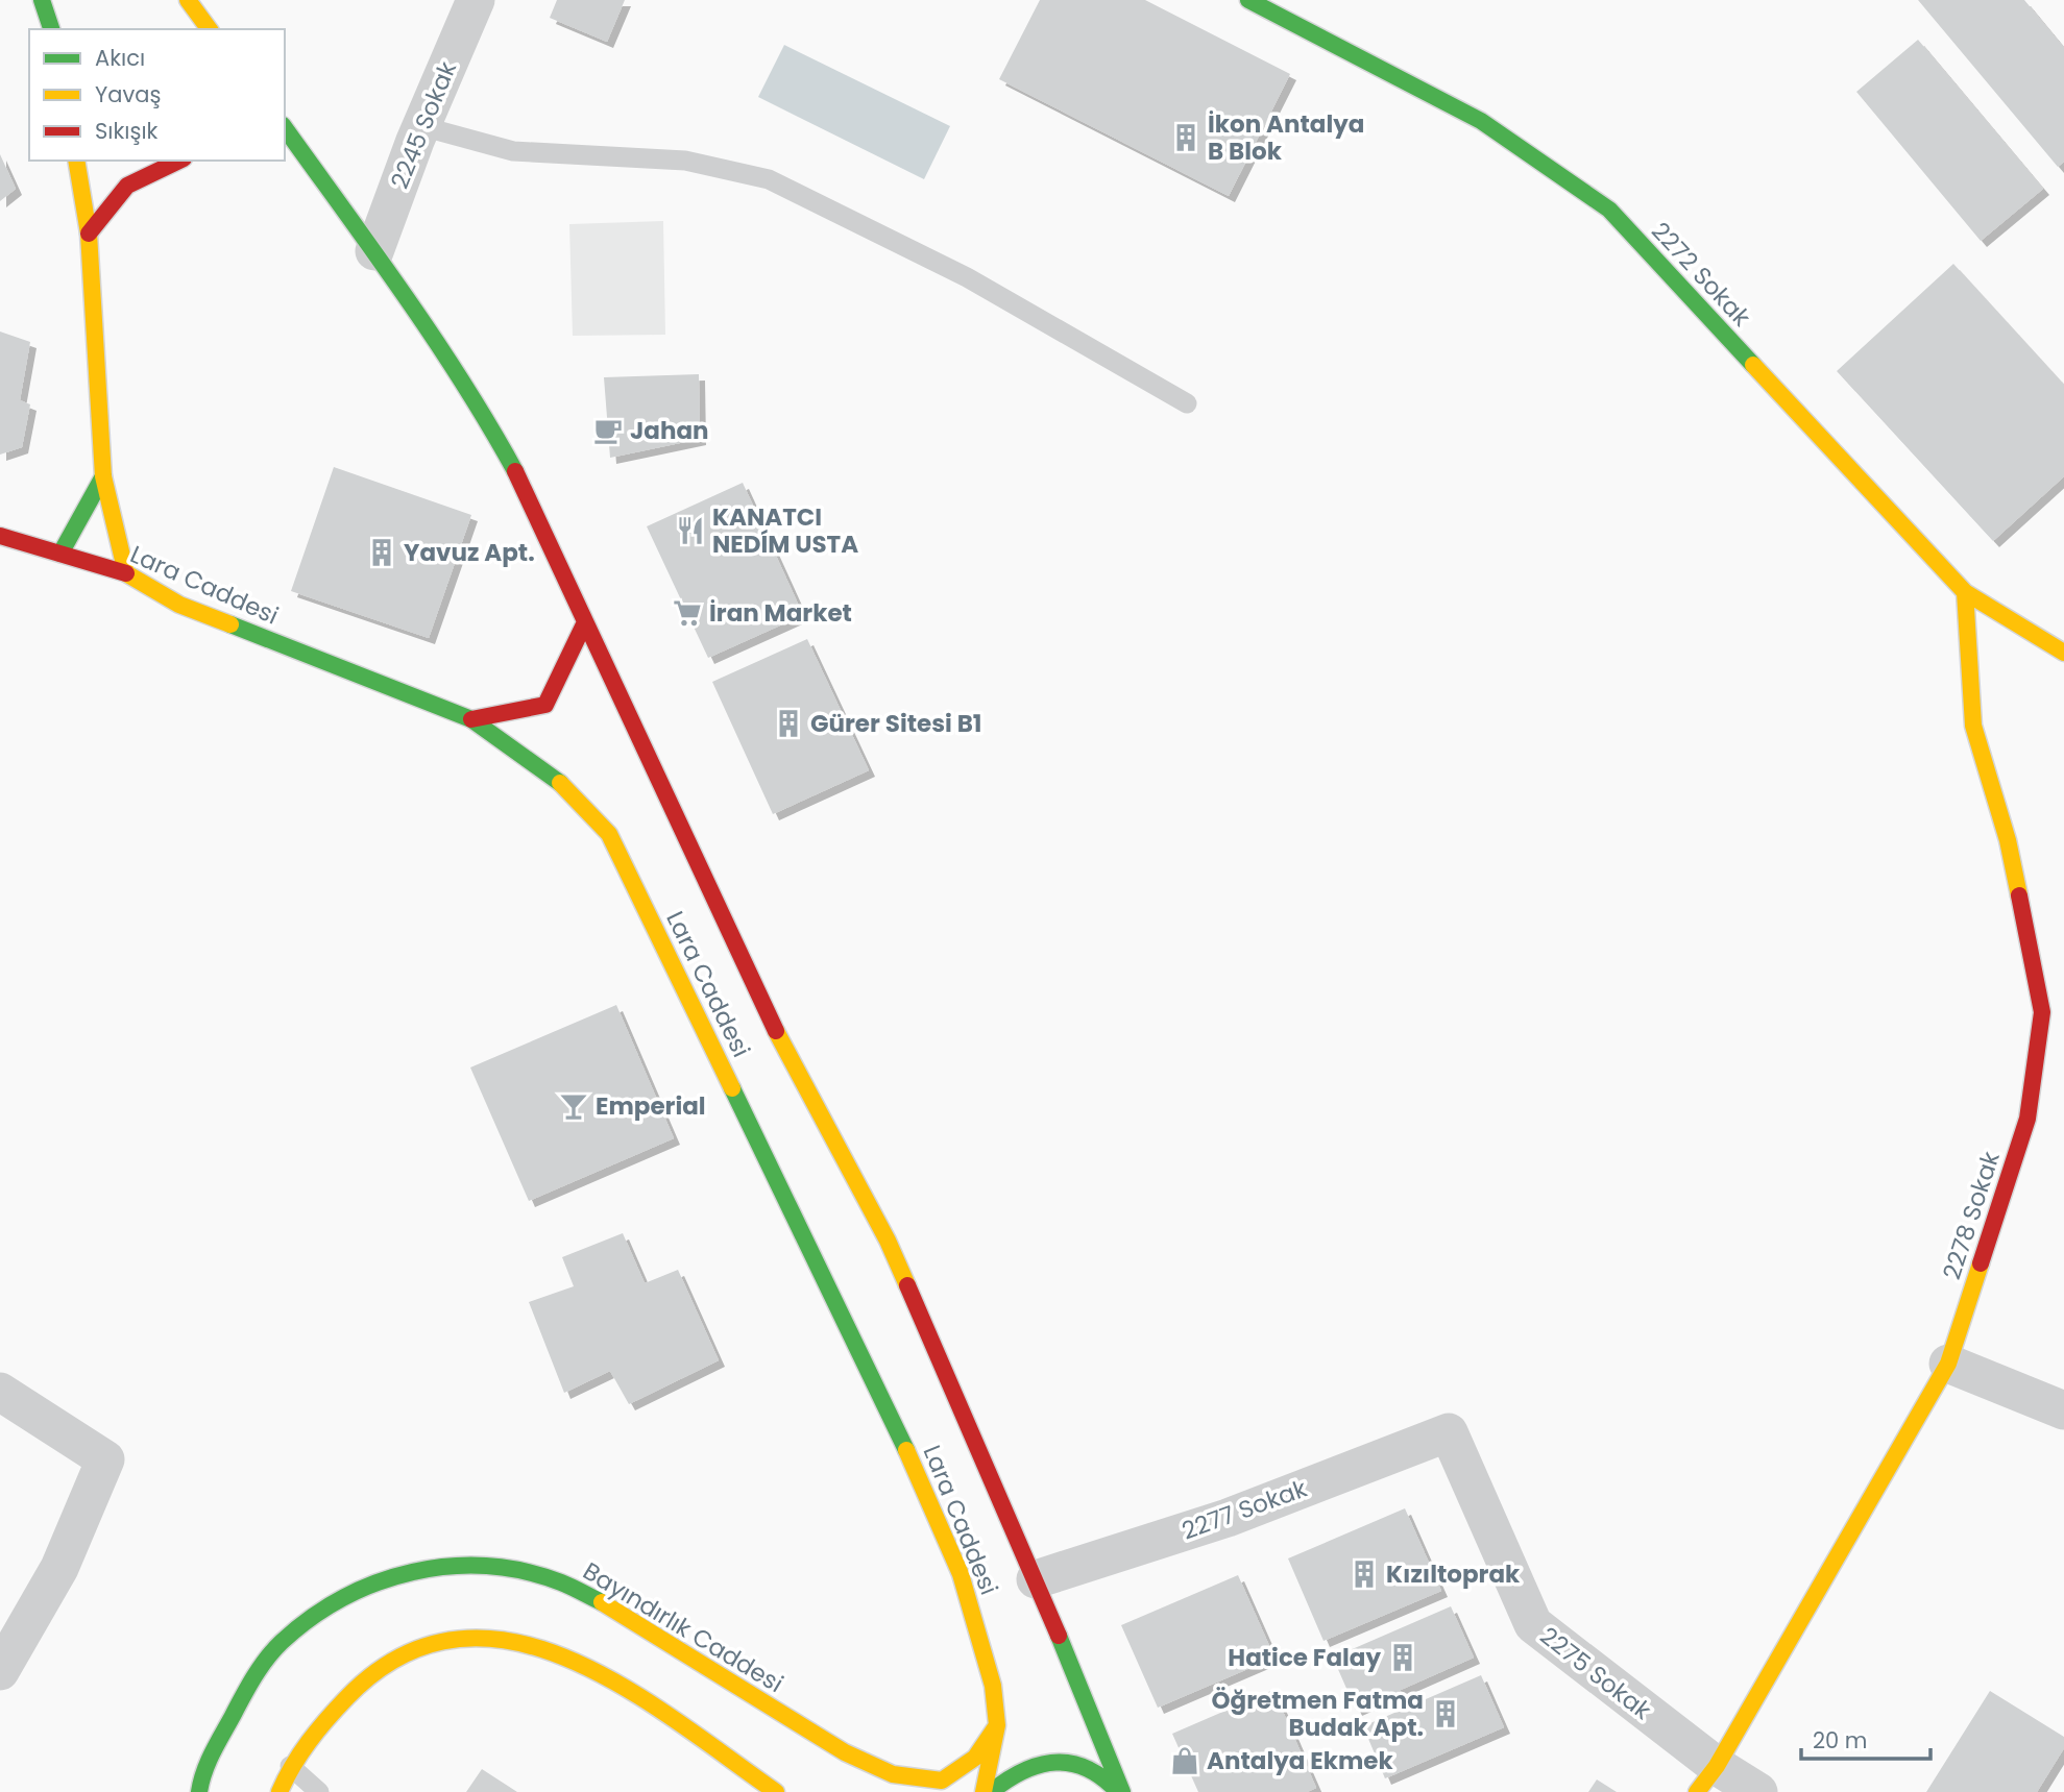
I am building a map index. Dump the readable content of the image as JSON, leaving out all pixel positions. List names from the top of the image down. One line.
{"streets":{"main road":["2272 Sokak","Lara Caddesi","2278 Sokak","Bayındırlık Caddesi"],"street":["2245 Sokak","2277 Sokak","2275 Sokak"]},"crossings":[["2272 Sokak","2278 Sokak"],["Lara Caddesi","Bayındırlık Caddesi"],["2278 Sokak","2275 Sokak"],["2277 Sokak","2275 Sokak"]],"places":{"building":["İkon Antalya B Blok","Yavuz Apt.","Gürer Sitesi B1","Kızıltoprak","Hatice Falay","Öğretmen Fatma Budak Apt."],"cafe":["Jahan"],"restaurant":["KANATCI NEDÍM USTA"],"supermarket":["İran Market"],"bar":["Emperial"],"shop":["Antalya Ekmek"]},"legend":["Akıcı","Yavaş","Sıkışık"],"scale_bar":"20 m"}
